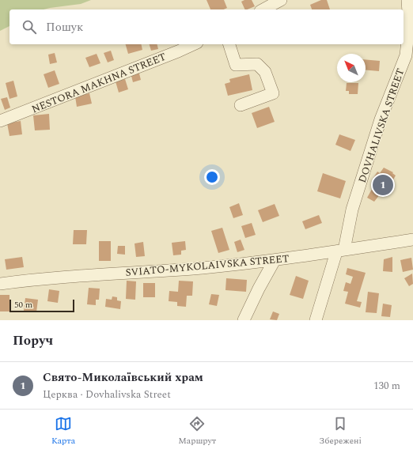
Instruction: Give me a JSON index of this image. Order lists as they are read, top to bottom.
{
  "streets": {
    "street": ["NESTORA MAKHNA STREET", "DOVHALIVSKA STREET", "SVIATO-MYKOLAIVSKA STREET"]
  },
  "crossings": [
    ["DOVHALIVSKA STREET", "SVIATO-MYKOLAIVSKA STREET"]
  ],
  "scale_bar": "50 m",
  "north": "top left",
  "page": {
    "search": "Пошук",
    "pins": "1",
    "scale": "50 m",
    "heading": "Поруч",
    "list": [
      {
        "mark": "1",
        "name": "Свято-Миколаївський храм",
        "note": "Церква · Dovhalivska Street",
        "value": "130 m"
      }
    ],
    "nav": ["Карта", "Маршрут", "Збережені"]
  }
}
